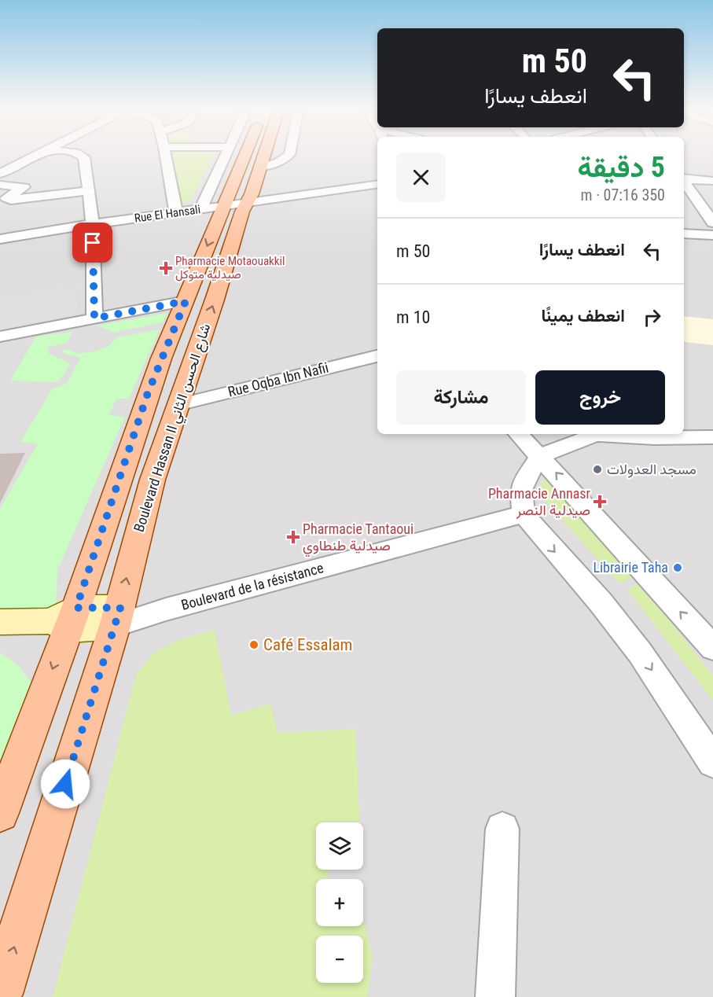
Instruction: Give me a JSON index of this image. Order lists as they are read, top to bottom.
{
  "streets": {
    "main road": ["Boulevard Hassan II شارع الحسن الثاني", "Boulevard de la résistance"],
    "street": ["Rue El Hansali", "Rue Oqba Ibn Nafii"]
  },
  "crossings": [
    ["Rue El Hansali", "Boulevard Hassan II شارع الحسن الثاني"],
    ["Rue Oqba Ibn Nafii", "Boulevard Hassan II شارع الحسن الثاني"],
    ["Boulevard Hassan II شارع الحسن الثاني", "Boulevard de la résistance"]
  ],
  "places": {
    "health": ["Pharmacie Motaouakkil صيدلية متوكل", "Pharmacie Annasr صيدلية النصر", "Pharmacie Tantaoui صيدلية طنطاوي"],
    "other": ["مسجد العدولات", "Librairie Taha", "Café Essalam"]
  },
  "page": {
    "turn": ["50 m", "انعطف يسارًا"],
    "heading": ["5 دقيقة", "350 m · 07:16"],
    "list": [
      {
        "name": "انعطف يسارًا",
        "value": "50 m"
      },
      {
        "name": "انعطف يمينًا",
        "value": "10 m"
      }
    ],
    "buttons": ["خروج", "مشاركة"],
    "map_buttons": ["+", "−"]
  }
}
